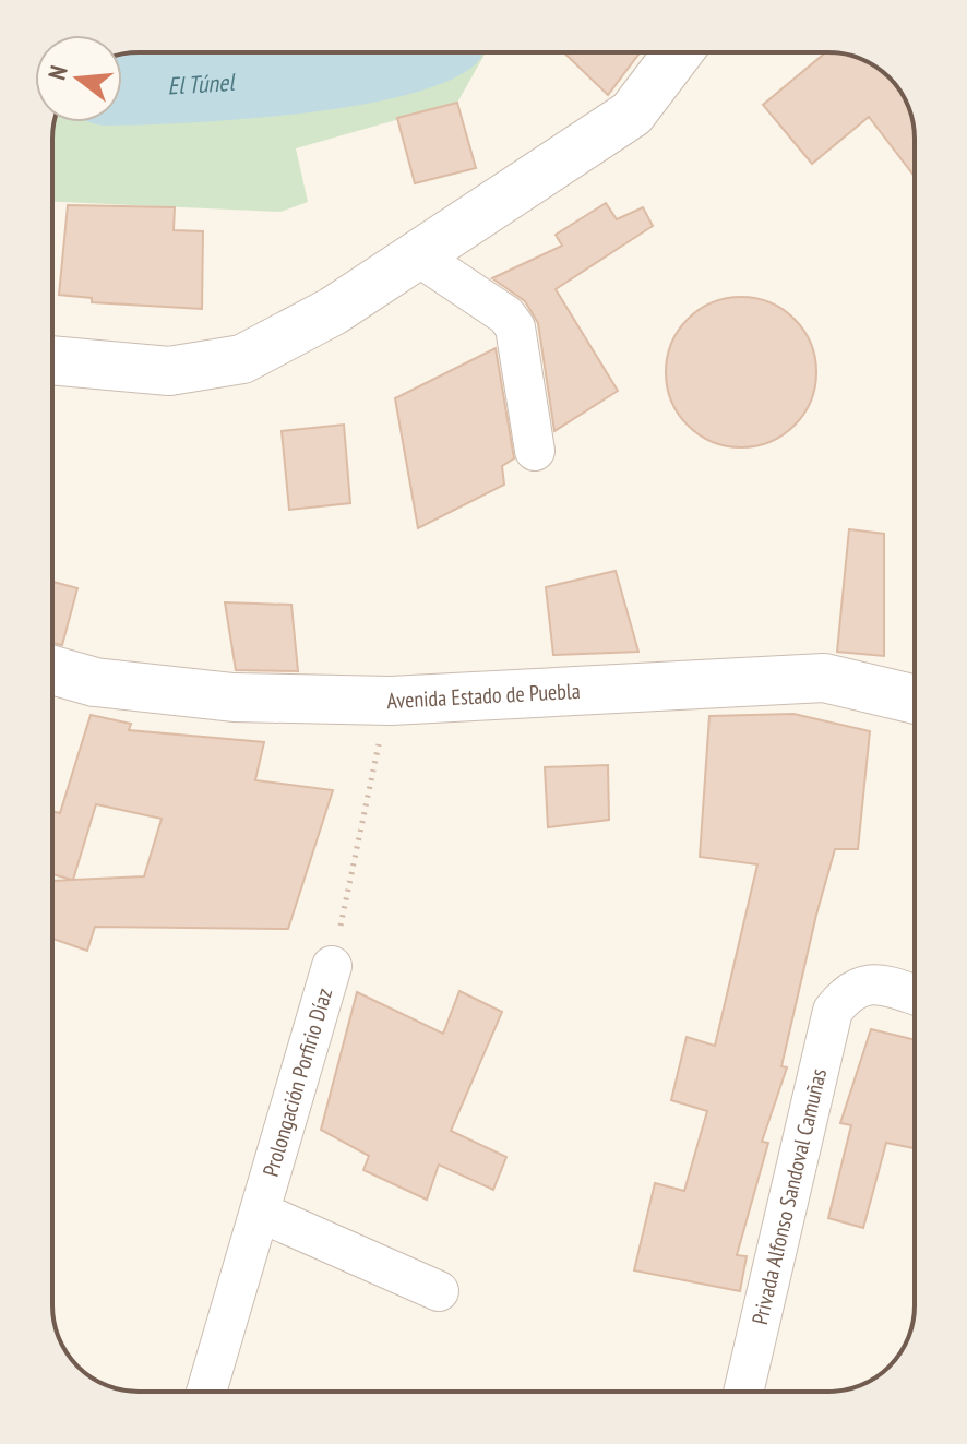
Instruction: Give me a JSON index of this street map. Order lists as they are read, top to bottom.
{
  "streets": {
    "street": ["Avenida Estado de Puebla", "Prolongación Porfirio Díaz", "Privada Alfonso Sandoval Camuñas"]
  },
  "water": ["El Túnel"],
  "north": "left"
}
